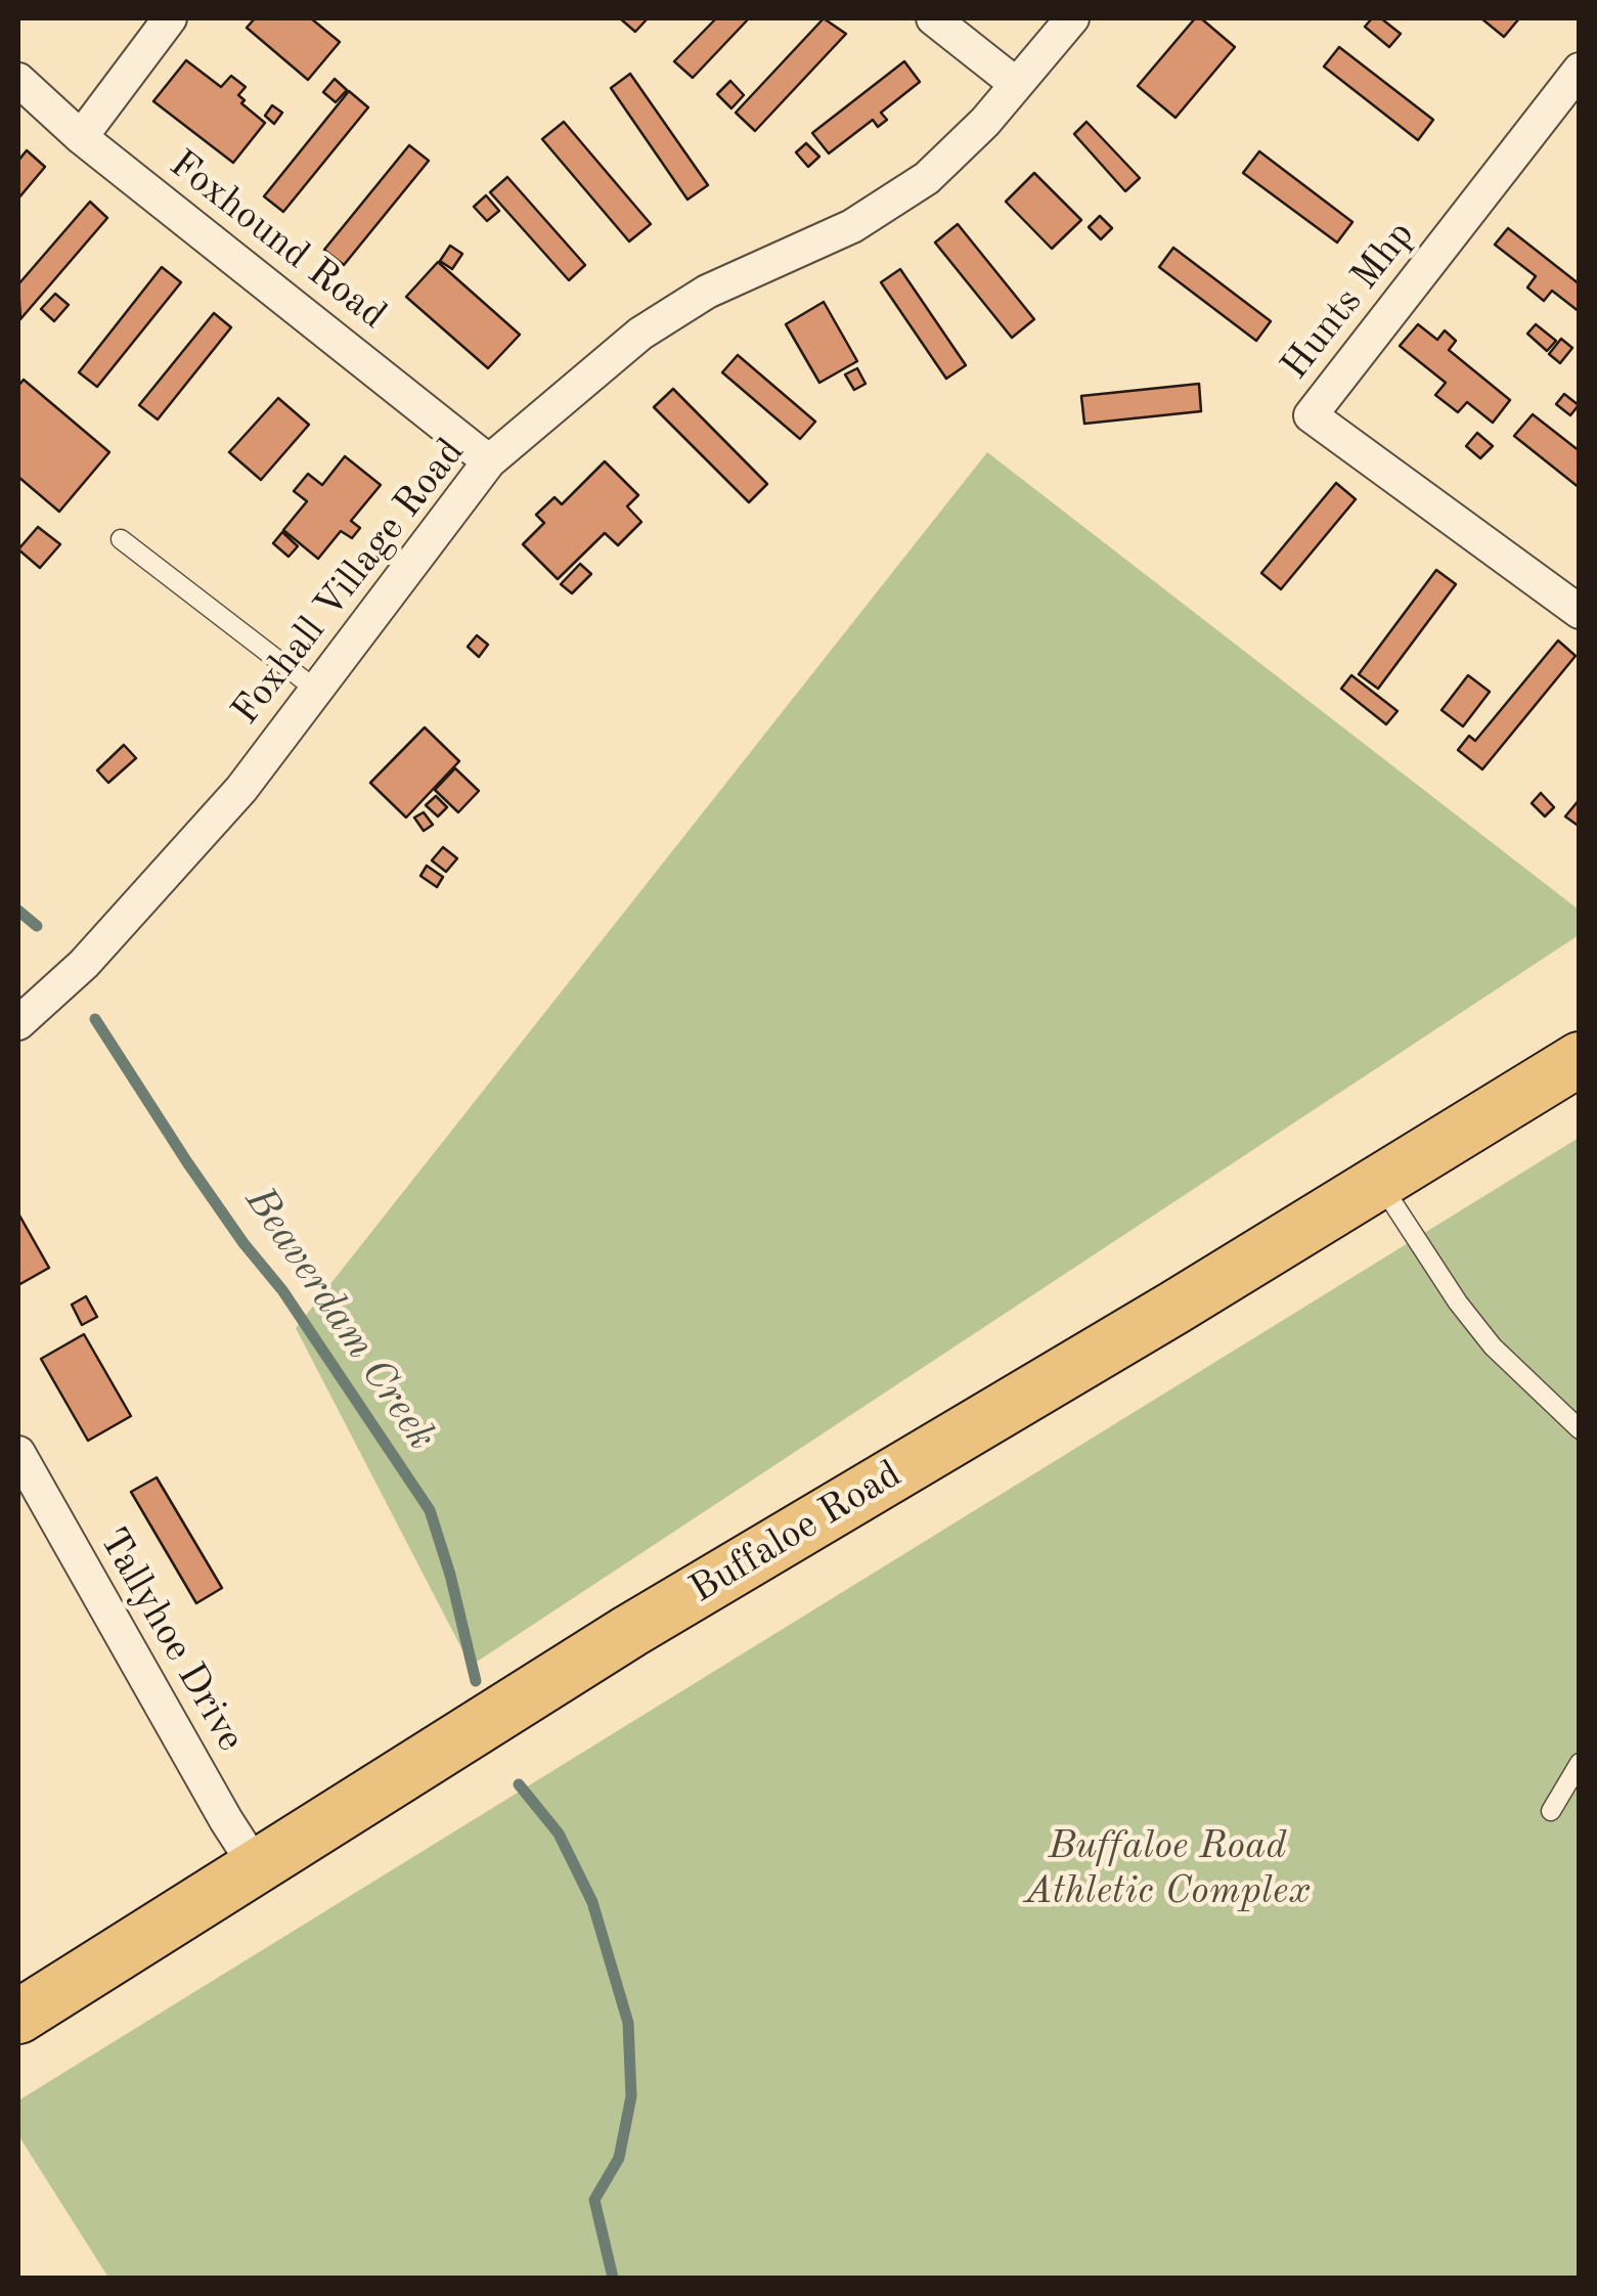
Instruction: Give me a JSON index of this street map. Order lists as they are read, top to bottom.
{
  "streets": {
    "main road": ["Buffaloe Road"],
    "street": [
      "Foxhound Road",
      "Hunts Mhp",
      "Foxhall Village Road",
      "Tallyhoe Drive"
    ]
  },
  "crossings": [
    ["Foxhound Road", "Foxhall Village Road"],
    ["Buffaloe Road", "Tallyhoe Drive"]
  ],
  "water": ["Beaverdam Creek"],
  "parks": ["Buffaloe Road Athletic Complex"]
}
